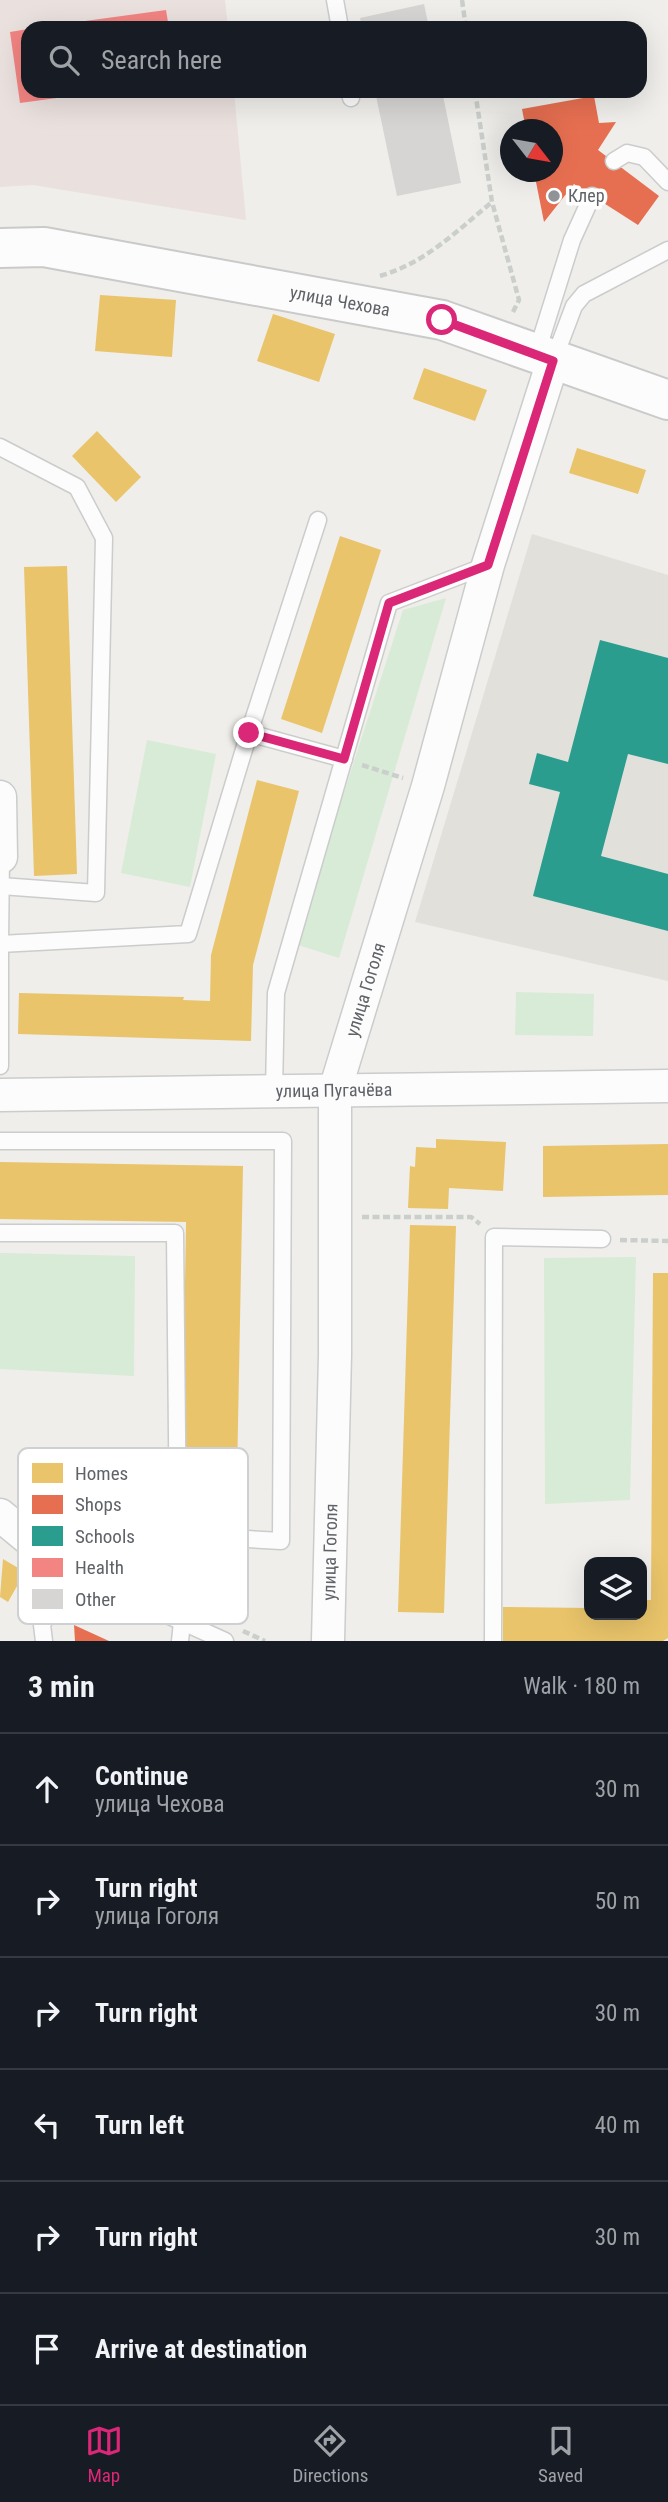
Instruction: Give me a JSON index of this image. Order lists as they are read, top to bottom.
{
  "streets": {
    "street": ["улица Чехова", "улица Гоголя", "улица Пугачёва"]
  },
  "crossings": [
    ["улица Чехова", "улица Гоголя"],
    ["улица Гоголя", "улица Пугачёва"]
  ],
  "places": ["Клер"],
  "legend": [
    "Homes",
    "Shops",
    "Schools",
    "Health",
    "Other"
  ],
  "north": "bottom right",
  "page": {
    "search": "Search here",
    "heading": ["3 min", "Walk · 180 m"],
    "list": [
      ["Continue", "улица Чехова", "30 m"],
      ["Turn right", "улица Гоголя", "50 m"],
      ["Turn right", "30 m"],
      ["Turn left", "40 m"],
      ["Turn right", "30 m"],
      "Arrive at destination"
    ],
    "nav": ["Map", "Directions", "Saved"]
  }
}
